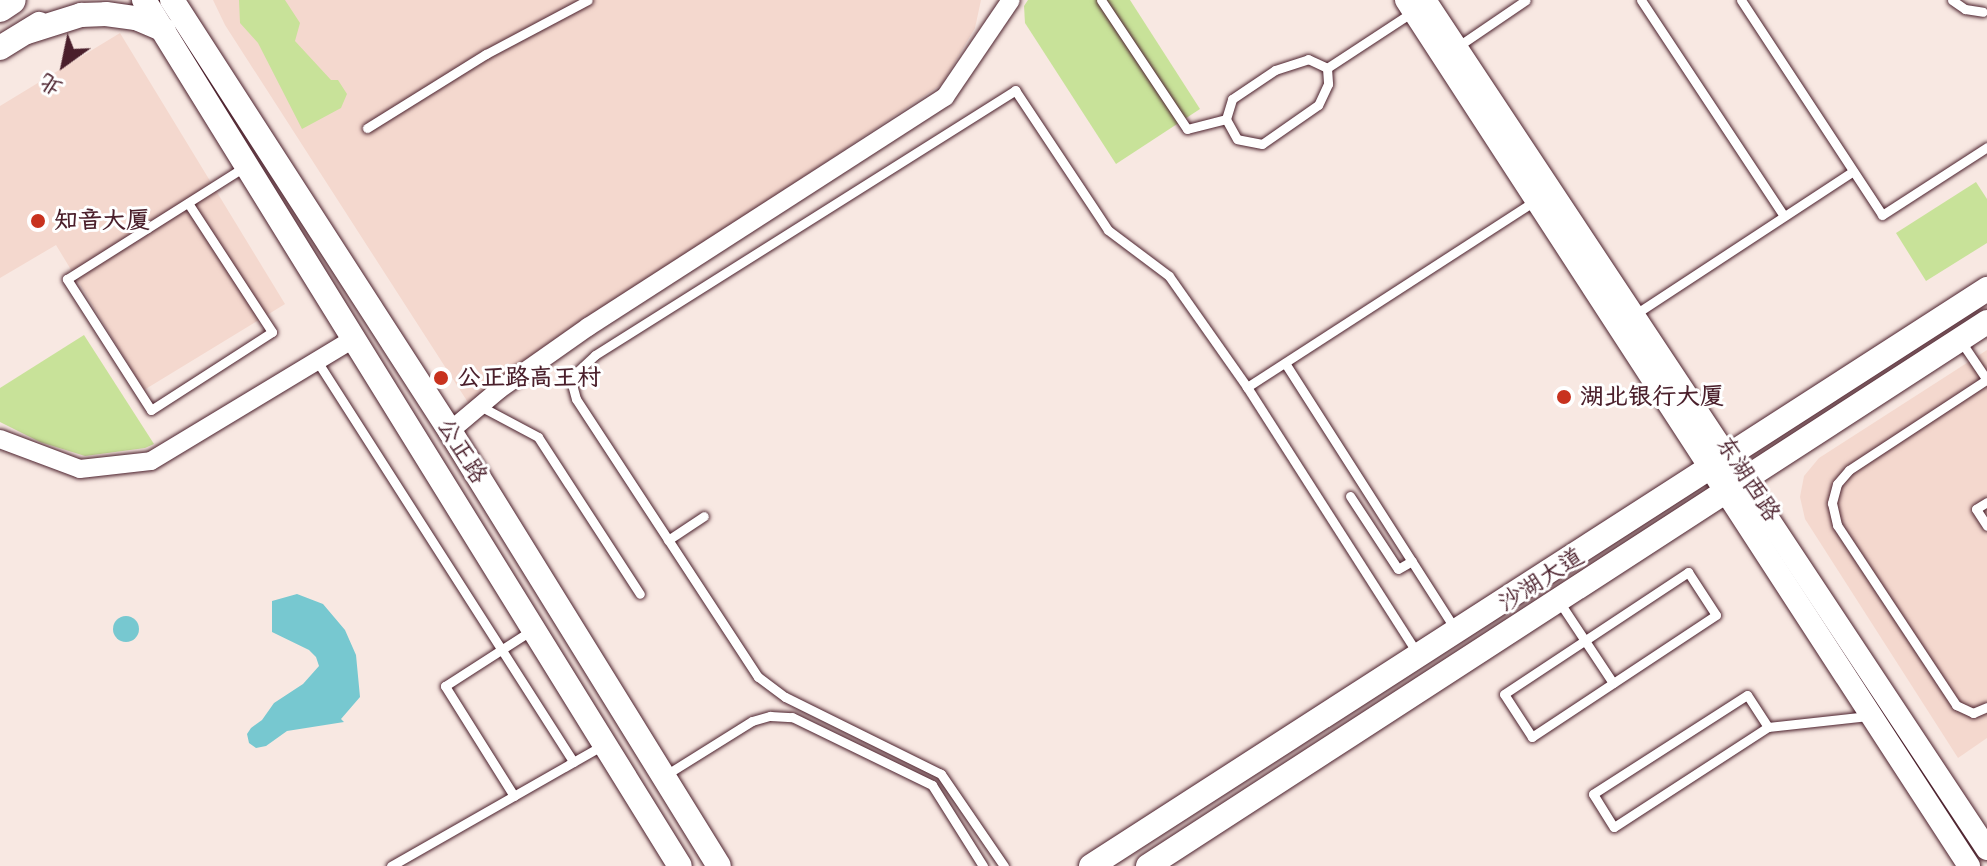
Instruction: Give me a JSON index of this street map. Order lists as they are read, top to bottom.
{
  "streets": {
    "main road": ["公正路", "沙湖大道"],
    "street": ["东湖西路"]
  },
  "crossings": [
    ["东湖西路", "沙湖大道"]
  ],
  "places": ["知音大厦", "公正路高王村", "湖北银行大厦"],
  "north": "bottom left"
}
